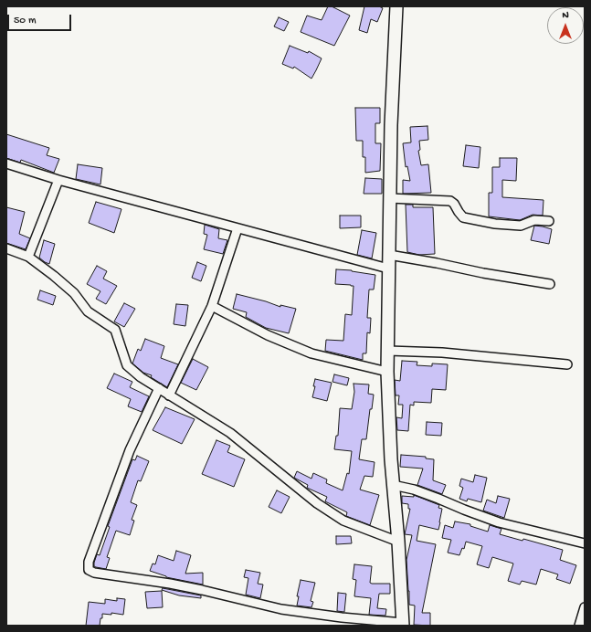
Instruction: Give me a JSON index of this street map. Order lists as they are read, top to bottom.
{
  "scale_bar": "50 m",
  "north": "top"
}
